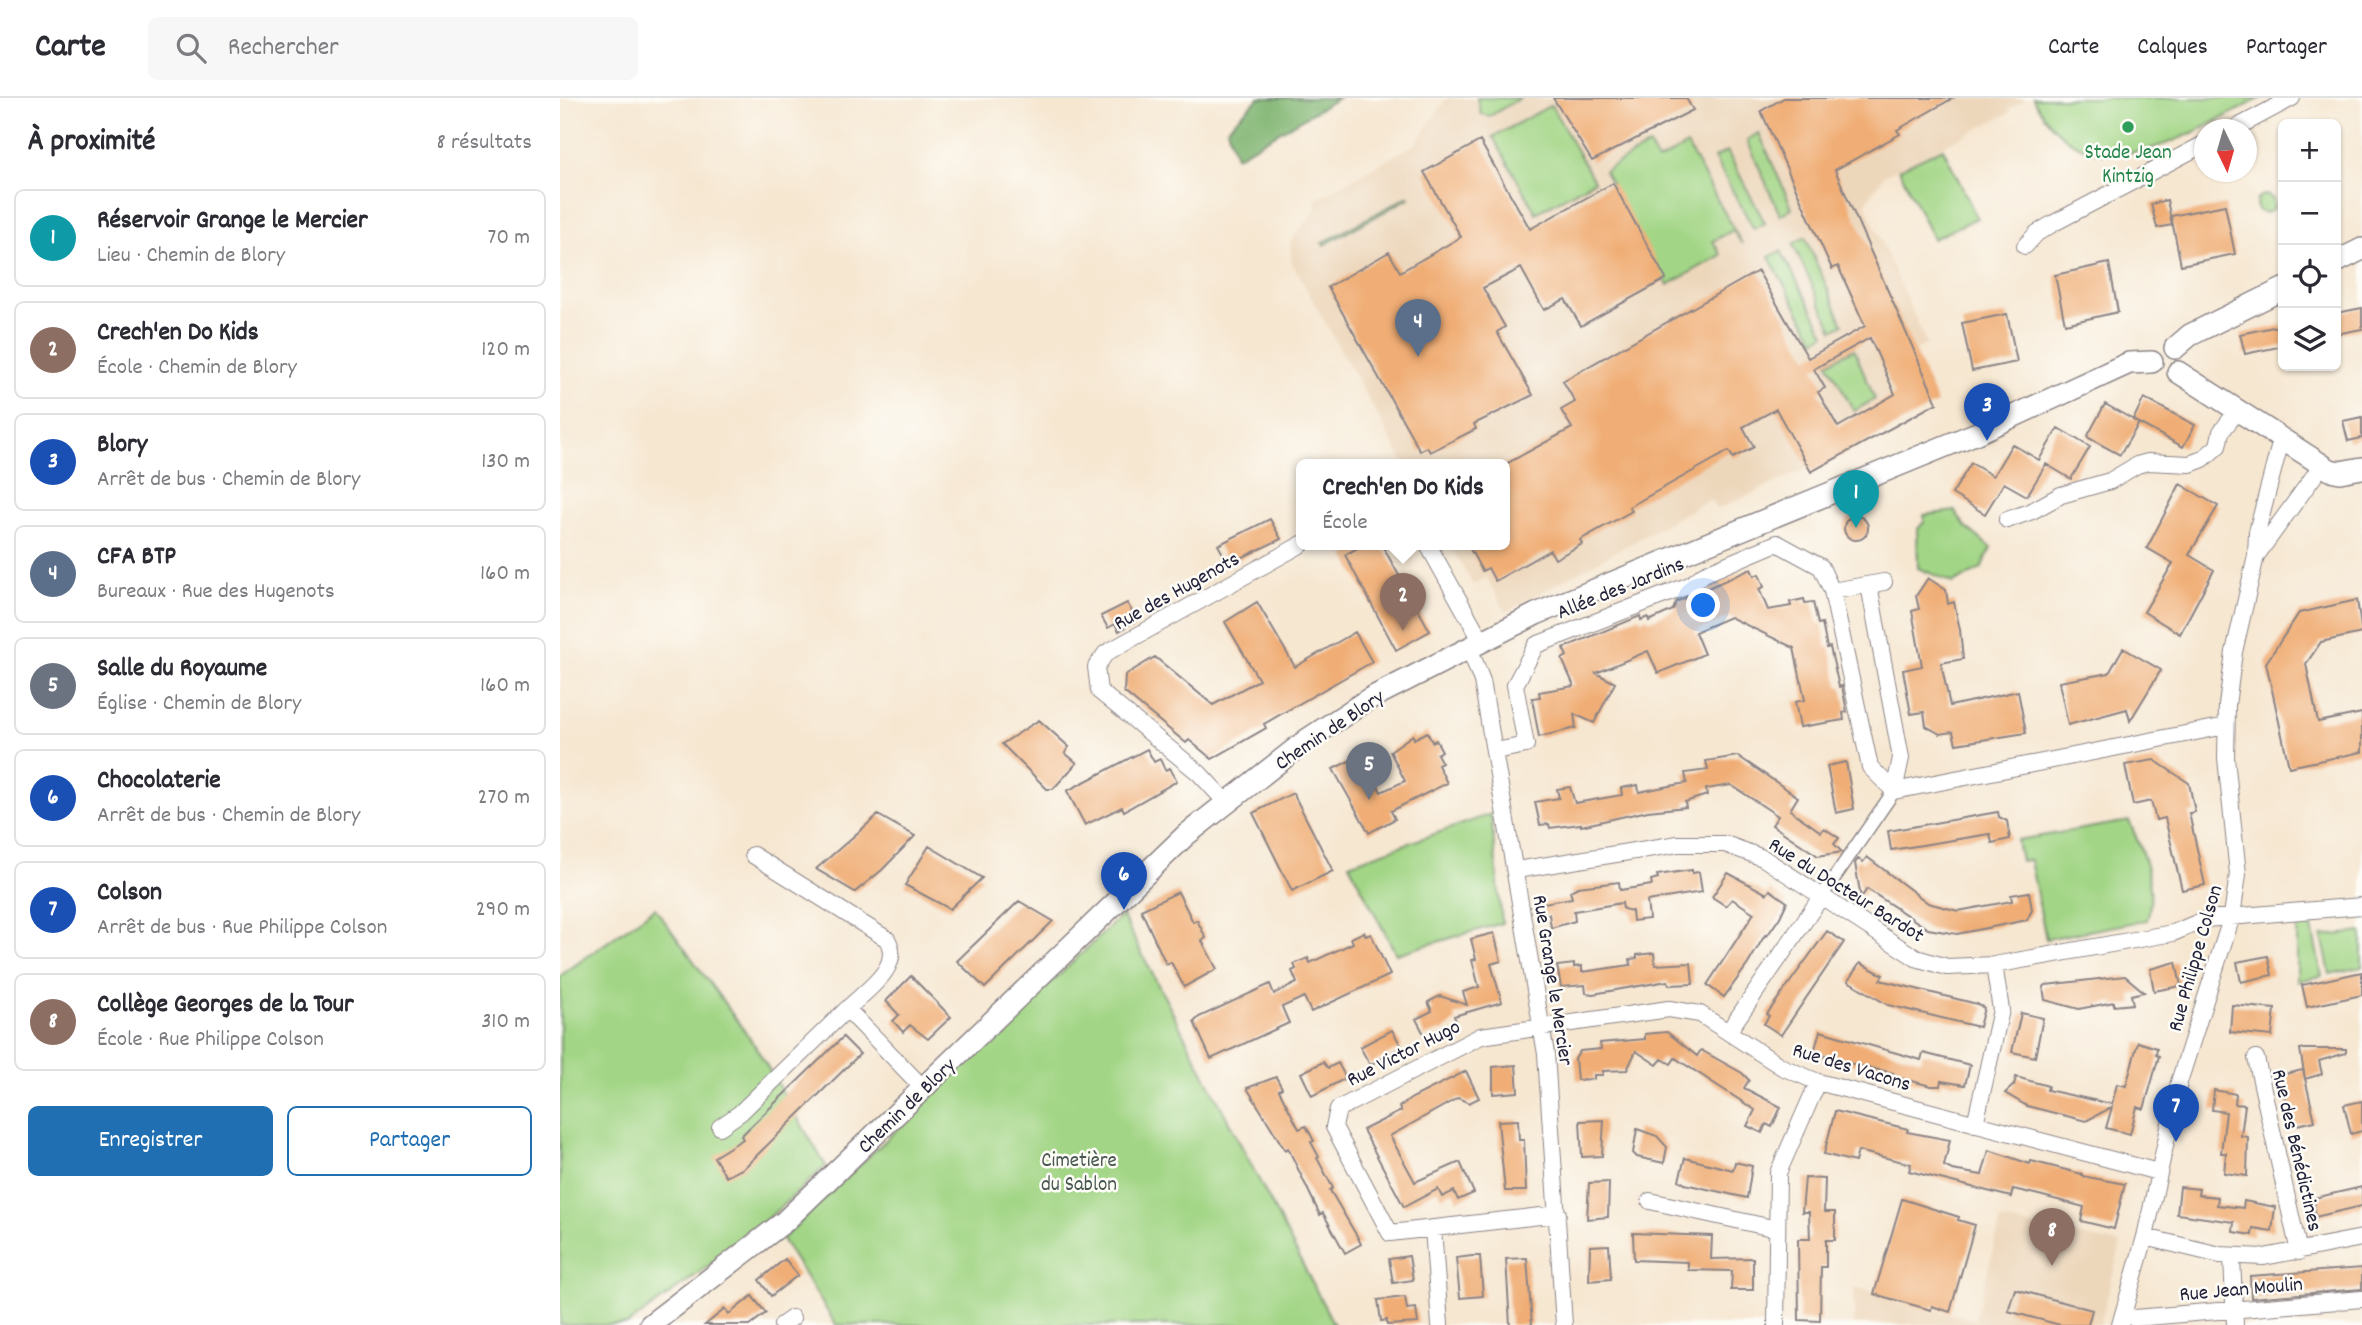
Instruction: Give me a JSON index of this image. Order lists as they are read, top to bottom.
{
  "streets": {
    "street": [
      "Allée des Jardins",
      "Rue des Hugenots",
      "Chemin de Blory",
      "Rue du Docteur Bardot",
      "Rue Philippe Colson",
      "Rue Grange le Mercier",
      "Rue Victor Hugo",
      "Rue des Vacons",
      "Rue des Bénédictines",
      "Rue Jean Moulin"
    ]
  },
  "crossings": [
    ["Allée des Jardins", "Rue Grange le Mercier"],
    ["Rue des Hugenots", "Chemin de Blory"],
    ["Chemin de Blory", "Rue Grange le Mercier"],
    ["Rue du Docteur Bardot", "Rue Philippe Colson"],
    ["Rue du Docteur Bardot", "Rue Grange le Mercier"],
    ["Rue Philippe Colson", "Rue des Vacons"],
    ["Rue Philippe Colson", "Rue des Bénédictines"],
    ["Rue Philippe Colson", "Rue Jean Moulin"],
    ["Rue Grange le Mercier", "Rue Victor Hugo"],
    ["Rue Grange le Mercier", "Rue des Vacons"],
    ["Rue Victor Hugo", "Rue des Vacons"]
  ],
  "parks": ["Cimetière du Sablon"],
  "places": ["Stade Jean Kintzig"],
  "north": "bottom",
  "page": {
    "header": "Carte",
    "search": "Rechercher",
    "nav": ["Carte", "Calques", "Partager"],
    "heading": ["À proximité", "8 résultats"],
    "map_buttons": ["+", "−"],
    "list": [
      {
        "mark": "1",
        "name": "Réservoir Grange le Mercier",
        "note": "Lieu · Chemin de Blory",
        "value": "70 m"
      },
      {
        "mark": "2",
        "name": "Crech'en Do Kids",
        "note": "École · Chemin de Blory",
        "value": "120 m"
      },
      {
        "mark": "3",
        "name": "Blory",
        "note": "Arrêt de bus · Chemin de Blory",
        "value": "130 m"
      },
      {
        "mark": "4",
        "name": "CFA BTP",
        "note": "Bureaux · Rue des Hugenots",
        "value": "160 m"
      },
      {
        "mark": "5",
        "name": "Salle du Royaume",
        "note": "Église · Chemin de Blory",
        "value": "160 m"
      },
      {
        "mark": "6",
        "name": "Chocolaterie",
        "note": "Arrêt de bus · Chemin de Blory",
        "value": "270 m"
      },
      {
        "mark": "7",
        "name": "Colson",
        "note": "Arrêt de bus · Rue Philippe Colson",
        "value": "290 m"
      },
      {
        "mark": "8",
        "name": "Collège Georges de la Tour",
        "note": "École · Rue Philippe Colson",
        "value": "310 m"
      }
    ],
    "pins": [
      "4",
      "3",
      "1",
      "2",
      "5",
      "6",
      "7",
      "8"
    ],
    "popup": ["Crech'en Do Kids", "École"],
    "buttons": ["Enregistrer", "Partager"]
  }
}
